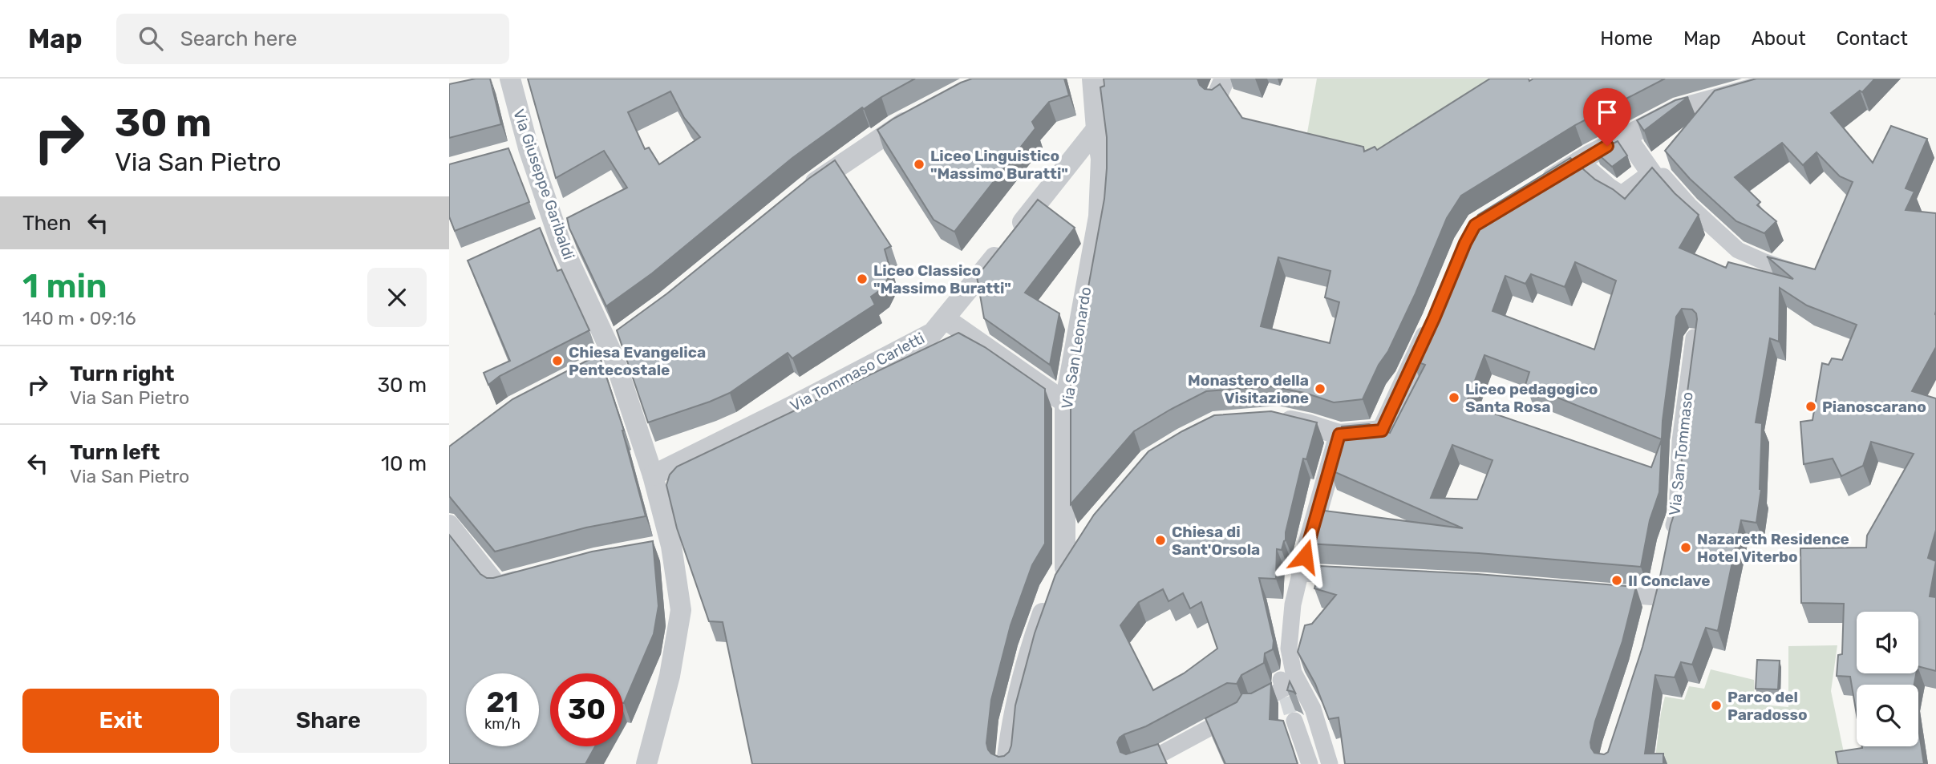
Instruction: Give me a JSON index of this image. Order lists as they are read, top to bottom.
{
  "streets": {
    "street": [
      "Via Giuseppe Garibaldi",
      "Via San Leonardo",
      "Via Tommaso Carletti",
      "Via San Tommaso"
    ]
  },
  "crossings": [
    ["Via Giuseppe Garibaldi", "Via Tommaso Carletti"],
    ["Via San Leonardo", "Via Tommaso Carletti"]
  ],
  "places": [
    "Liceo Linguistico \"Massimo Buratti\"",
    "Liceo Classico \"Massimo Buratti\"",
    "Chiesa Evangelica Pentecostale",
    "Monastero della Visitazione",
    "Liceo pedagogico Santa Rosa",
    "Pianoscarano",
    "Chiesa di Sant'Orsola",
    "Nazareth Residence Hotel Viterbo",
    "Il Conclave",
    "Parco del Paradosso"
  ],
  "page": {
    "header": "Map",
    "search": "Search here",
    "nav": [
      "Home",
      "Map",
      "About",
      "Contact"
    ],
    "turn": ["30 m", "Via San Pietro"],
    "then": "Then",
    "heading": ["1 min", "140 m · 09:16"],
    "list": [
      {
        "name": "Turn right",
        "note": "Via San Pietro",
        "value": "30 m"
      },
      {
        "name": "Turn left",
        "note": "Via San Pietro",
        "value": "10 m"
      }
    ],
    "speed": "21 km/h",
    "limit": "30",
    "buttons": ["Exit", "Share"]
  }
}
